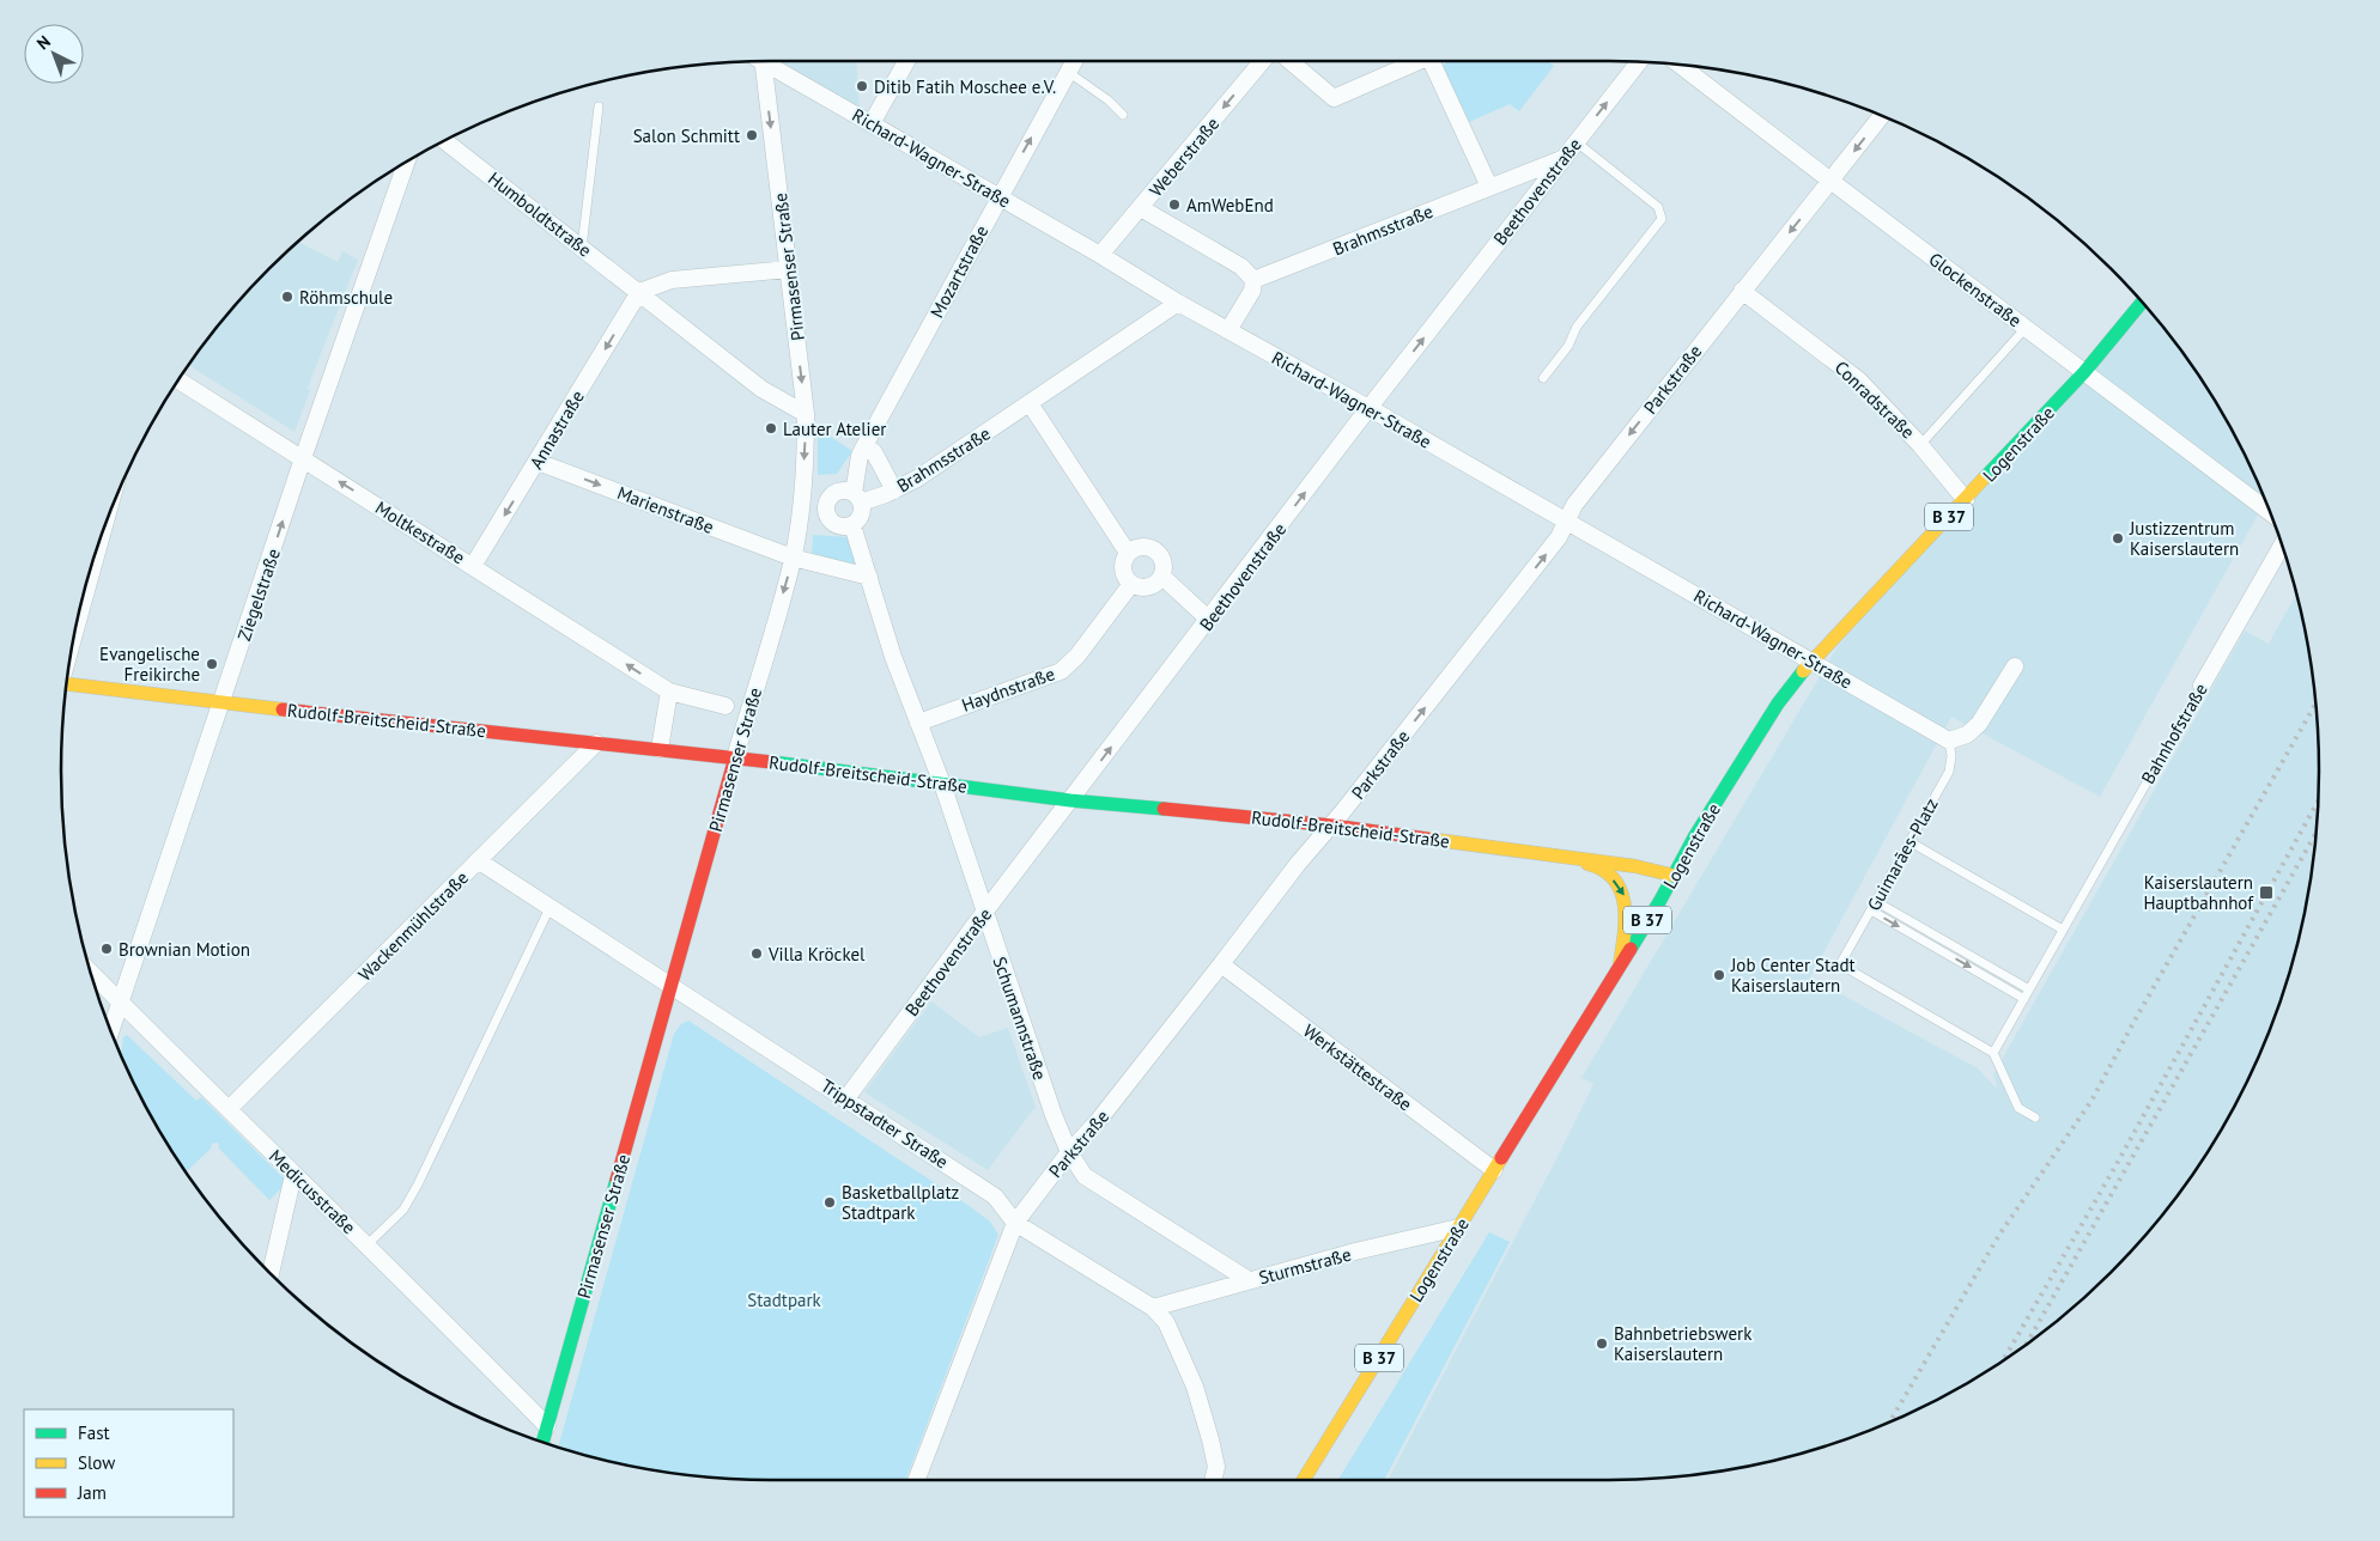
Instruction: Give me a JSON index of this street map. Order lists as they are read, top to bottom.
{
  "streets": {
    "street": [
      "Weberstraße",
      "Richard-Wagner-Straße",
      "Beethovenstraße",
      "Humboldtstraße",
      "Brahmsstraße",
      "Pirmasenser Straße",
      "Mozartstraße",
      "Glockenstraße",
      "Parkstraße",
      "Conradstraße",
      "Annastraße",
      "Logenstraße",
      "Marienstraße",
      "B 37",
      "Moltkestraße",
      "Ziegelstraße",
      "Haydnstraße",
      "Rudolf-Breitscheid-Straße",
      "Bahnhofstraße",
      "Wackenmühlstraße",
      "Schumannstraße",
      "Werkstättestraße",
      "Trippstadter Straße",
      "Medicusstraße",
      "Sturmstraße"
    ],
    "lane": ["Guimarães-Platz"]
  },
  "crossings": [
    ["Weberstraße", "Richard-Wagner-Straße"],
    ["Richard-Wagner-Straße", "Beethovenstraße"],
    ["Richard-Wagner-Straße", "Brahmsstraße"],
    ["Richard-Wagner-Straße", "Mozartstraße"],
    ["Richard-Wagner-Straße", "Parkstraße"],
    ["Richard-Wagner-Straße", "Logenstraße"],
    ["Richard-Wagner-Straße", "Guimarães-Platz"],
    ["Beethovenstraße", "Brahmsstraße"],
    ["Beethovenstraße", "Rudolf-Breitscheid-Straße"],
    ["Beethovenstraße", "Schumannstraße"],
    ["Beethovenstraße", "Trippstadter Straße"],
    ["Humboldtstraße", "Pirmasenser Straße"],
    ["Humboldtstraße", "Annastraße"],
    ["Brahmsstraße", "Mozartstraße"],
    ["Brahmsstraße", "Schumannstraße"],
    ["Pirmasenser Straße", "Marienstraße"],
    ["Pirmasenser Straße", "Rudolf-Breitscheid-Straße"],
    ["Pirmasenser Straße", "Trippstadter Straße"],
    ["Pirmasenser Straße", "Medicusstraße"],
    ["Mozartstraße", "Schumannstraße"],
    ["Glockenstraße", "Parkstraße"],
    ["Glockenstraße", "Logenstraße"],
    ["Parkstraße", "Conradstraße"],
    ["Parkstraße", "Rudolf-Breitscheid-Straße"],
    ["Parkstraße", "Schumannstraße"],
    ["Parkstraße", "Werkstättestraße"],
    ["Parkstraße", "Trippstadter Straße"],
    ["Conradstraße", "Logenstraße"],
    ["Annastraße", "Marienstraße"],
    ["Annastraße", "Moltkestraße"],
    ["Logenstraße", "Rudolf-Breitscheid-Straße"],
    ["Logenstraße", "Werkstättestraße"],
    ["Logenstraße", "Sturmstraße"],
    ["Moltkestraße", "Ziegelstraße"],
    ["Ziegelstraße", "Rudolf-Breitscheid-Straße"],
    ["Ziegelstraße", "Medicusstraße"],
    ["Haydnstraße", "Schumannstraße"],
    ["Rudolf-Breitscheid-Straße", "Wackenmühlstraße"],
    ["Rudolf-Breitscheid-Straße", "Schumannstraße"],
    ["Wackenmühlstraße", "Trippstadter Straße"],
    ["Wackenmühlstraße", "Medicusstraße"],
    ["Trippstadter Straße", "Sturmstraße"]
  ],
  "one_way": [
    "Weberstraße",
    "Beethovenstraße",
    "Pirmasenser Straße",
    "Annastraße",
    "Marienstraße",
    "Moltkestraße"
  ],
  "parks": ["Stadtpark"],
  "places": {
    "other": [
      "Ditib Fatih Moschee e.V.",
      "Salon Schmitt",
      "AmWebEnd",
      "Röhmschule",
      "Lauter Atelier",
      "Justizzentrum Kaiserslautern",
      "Evangelische Freikirche",
      "Brownian Motion",
      "Villa Kröckel",
      "Job Center Stadt Kaiserslautern",
      "Basketballplatz Stadtpark",
      "Bahnbetriebswerk Kaiserslautern"
    ],
    "transit": ["Kaiserslautern Hauptbahnhof"]
  },
  "legend": ["Fast", "Slow", "Jam"],
  "north": "top left"
}
